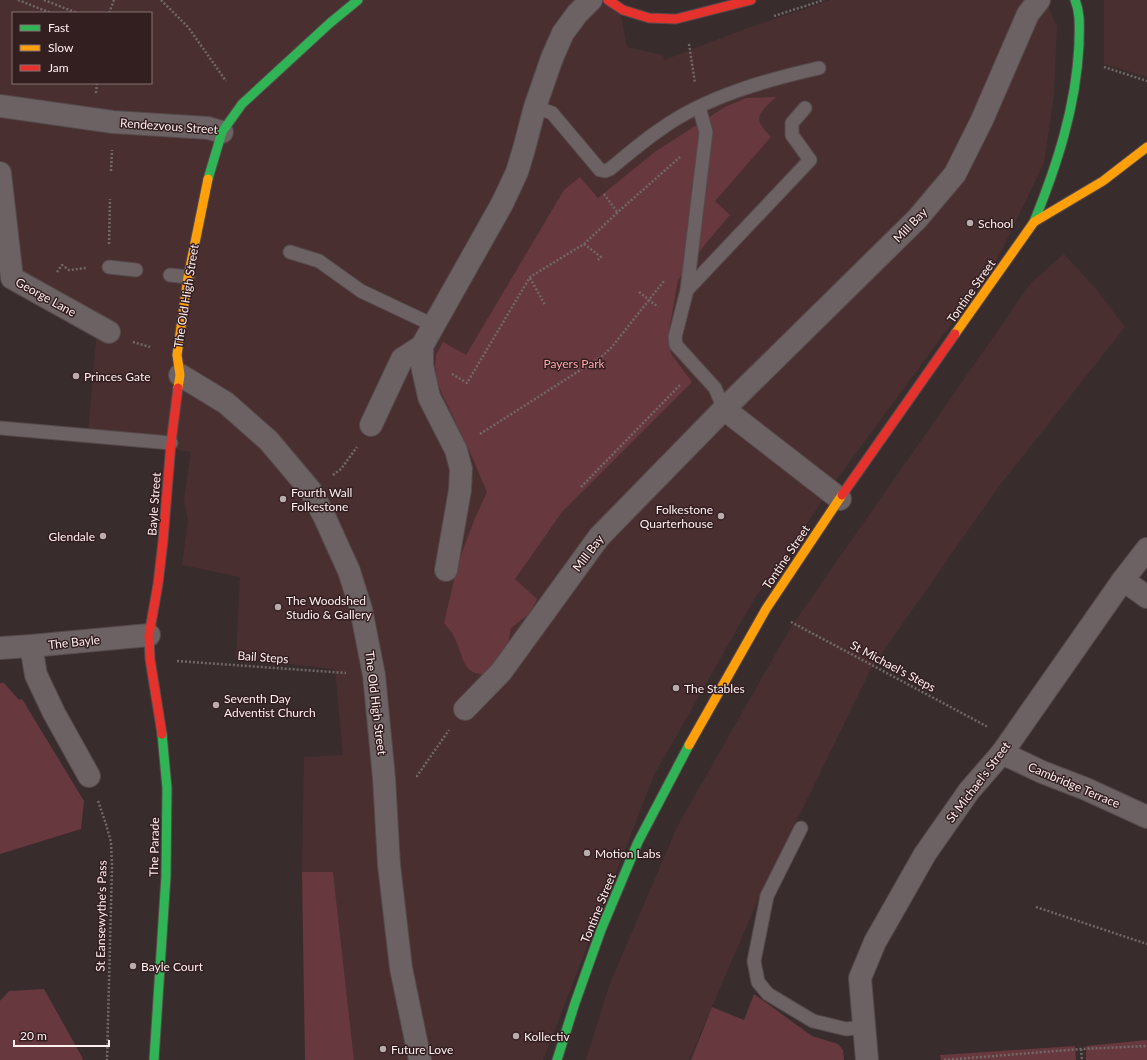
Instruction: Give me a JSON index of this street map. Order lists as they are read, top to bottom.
{
  "streets": {
    "main road": [
      "Rendezvous Street",
      "Tontine Street",
      "The Old High Street",
      "Bayle Street",
      "The Parade"
    ],
    "street": [
      "Mill Bay",
      "George Lane",
      "The Bayle",
      "St Michael's Street",
      "Cambridge Terrace"
    ],
    "path": ["Bail Steps", "St Michael's Steps", "St Eansewythe's Pass"]
  },
  "crossings": [
    ["Rendezvous Street", "The Old High Street"],
    ["Tontine Street", "St Michael's Steps"],
    ["The Old High Street", "Bayle Street"],
    ["The Old High Street", "Bail Steps"],
    ["Bayle Street", "The Bayle"],
    ["Bayle Street", "The Parade"],
    ["The Bayle", "The Parade"],
    ["Bail Steps", "The Parade"],
    ["St Michael's Steps", "St Michael's Street"],
    ["St Michael's Steps", "Cambridge Terrace"],
    ["St Michael's Street", "Cambridge Terrace"]
  ],
  "parks": ["Payers Park"],
  "places": [
    "School",
    "Princes Gate",
    "Fourth Wall Folkestone",
    "Folkestone Quarterhouse",
    "Glendale",
    "The Woodshed Studio & Gallery",
    "The Stables",
    "Seventh Day Adventist Church",
    "Motion Labs",
    "Bayle Court",
    "Kollectiv",
    "Future Love"
  ],
  "legend": ["Fast", "Slow", "Jam"],
  "scale_bar": "20 m"
}
